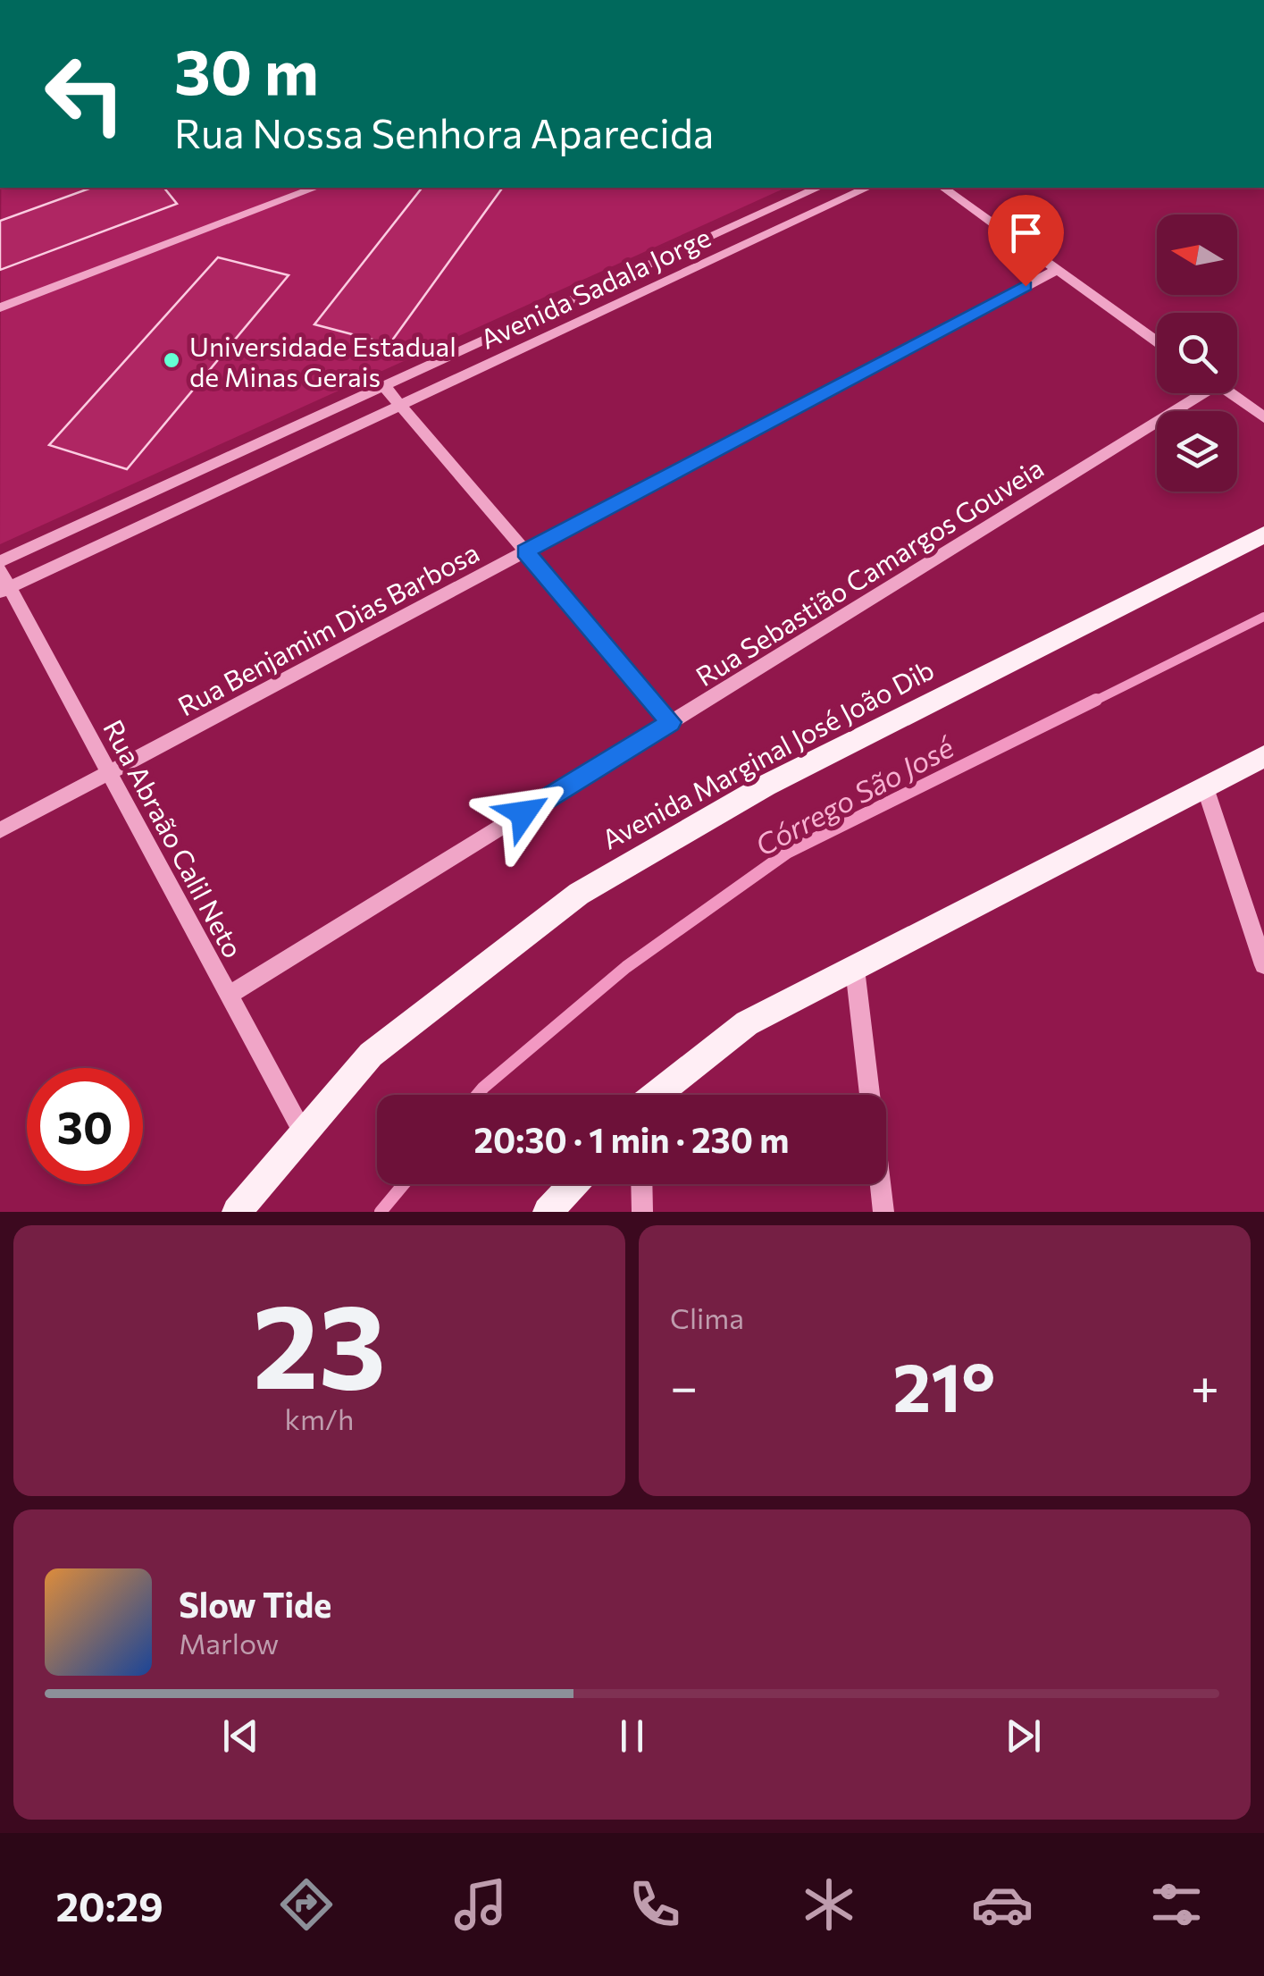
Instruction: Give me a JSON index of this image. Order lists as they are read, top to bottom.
{
  "streets": {
    "main road": ["Avenida Marginal José João Dib"],
    "street": [
      "Avenida Sadala Jorge",
      "Rua Sebastião Camargos Gouveia",
      "Rua Benjamim Dias Barbosa",
      "Rua Abraão Calil Neto"
    ]
  },
  "crossings": [
    ["Avenida Sadala Jorge", "Rua Abraão Calil Neto"],
    ["Rua Sebastião Camargos Gouveia", "Rua Abraão Calil Neto"],
    ["Rua Benjamim Dias Barbosa", "Rua Abraão Calil Neto"],
    ["Avenida Marginal José João Dib", "Rua Abraão Calil Neto"]
  ],
  "water": ["Córrego São José"],
  "places": ["Universidade Estadual de Minas Gerais"],
  "north": "left",
  "page": {
    "turn": ["30 m", "Rua Nossa Senhora Aparecida"],
    "limit": "30",
    "trip": "20:30 · 1 min · 230 m",
    "tile": [
      ["23", "km/h"],
      "Clima"
    ],
    "heat": ["−", "21°", "+"],
    "song": ["Slow Tide", "Marlow"],
    "tabs": "20:29"
  }
}
